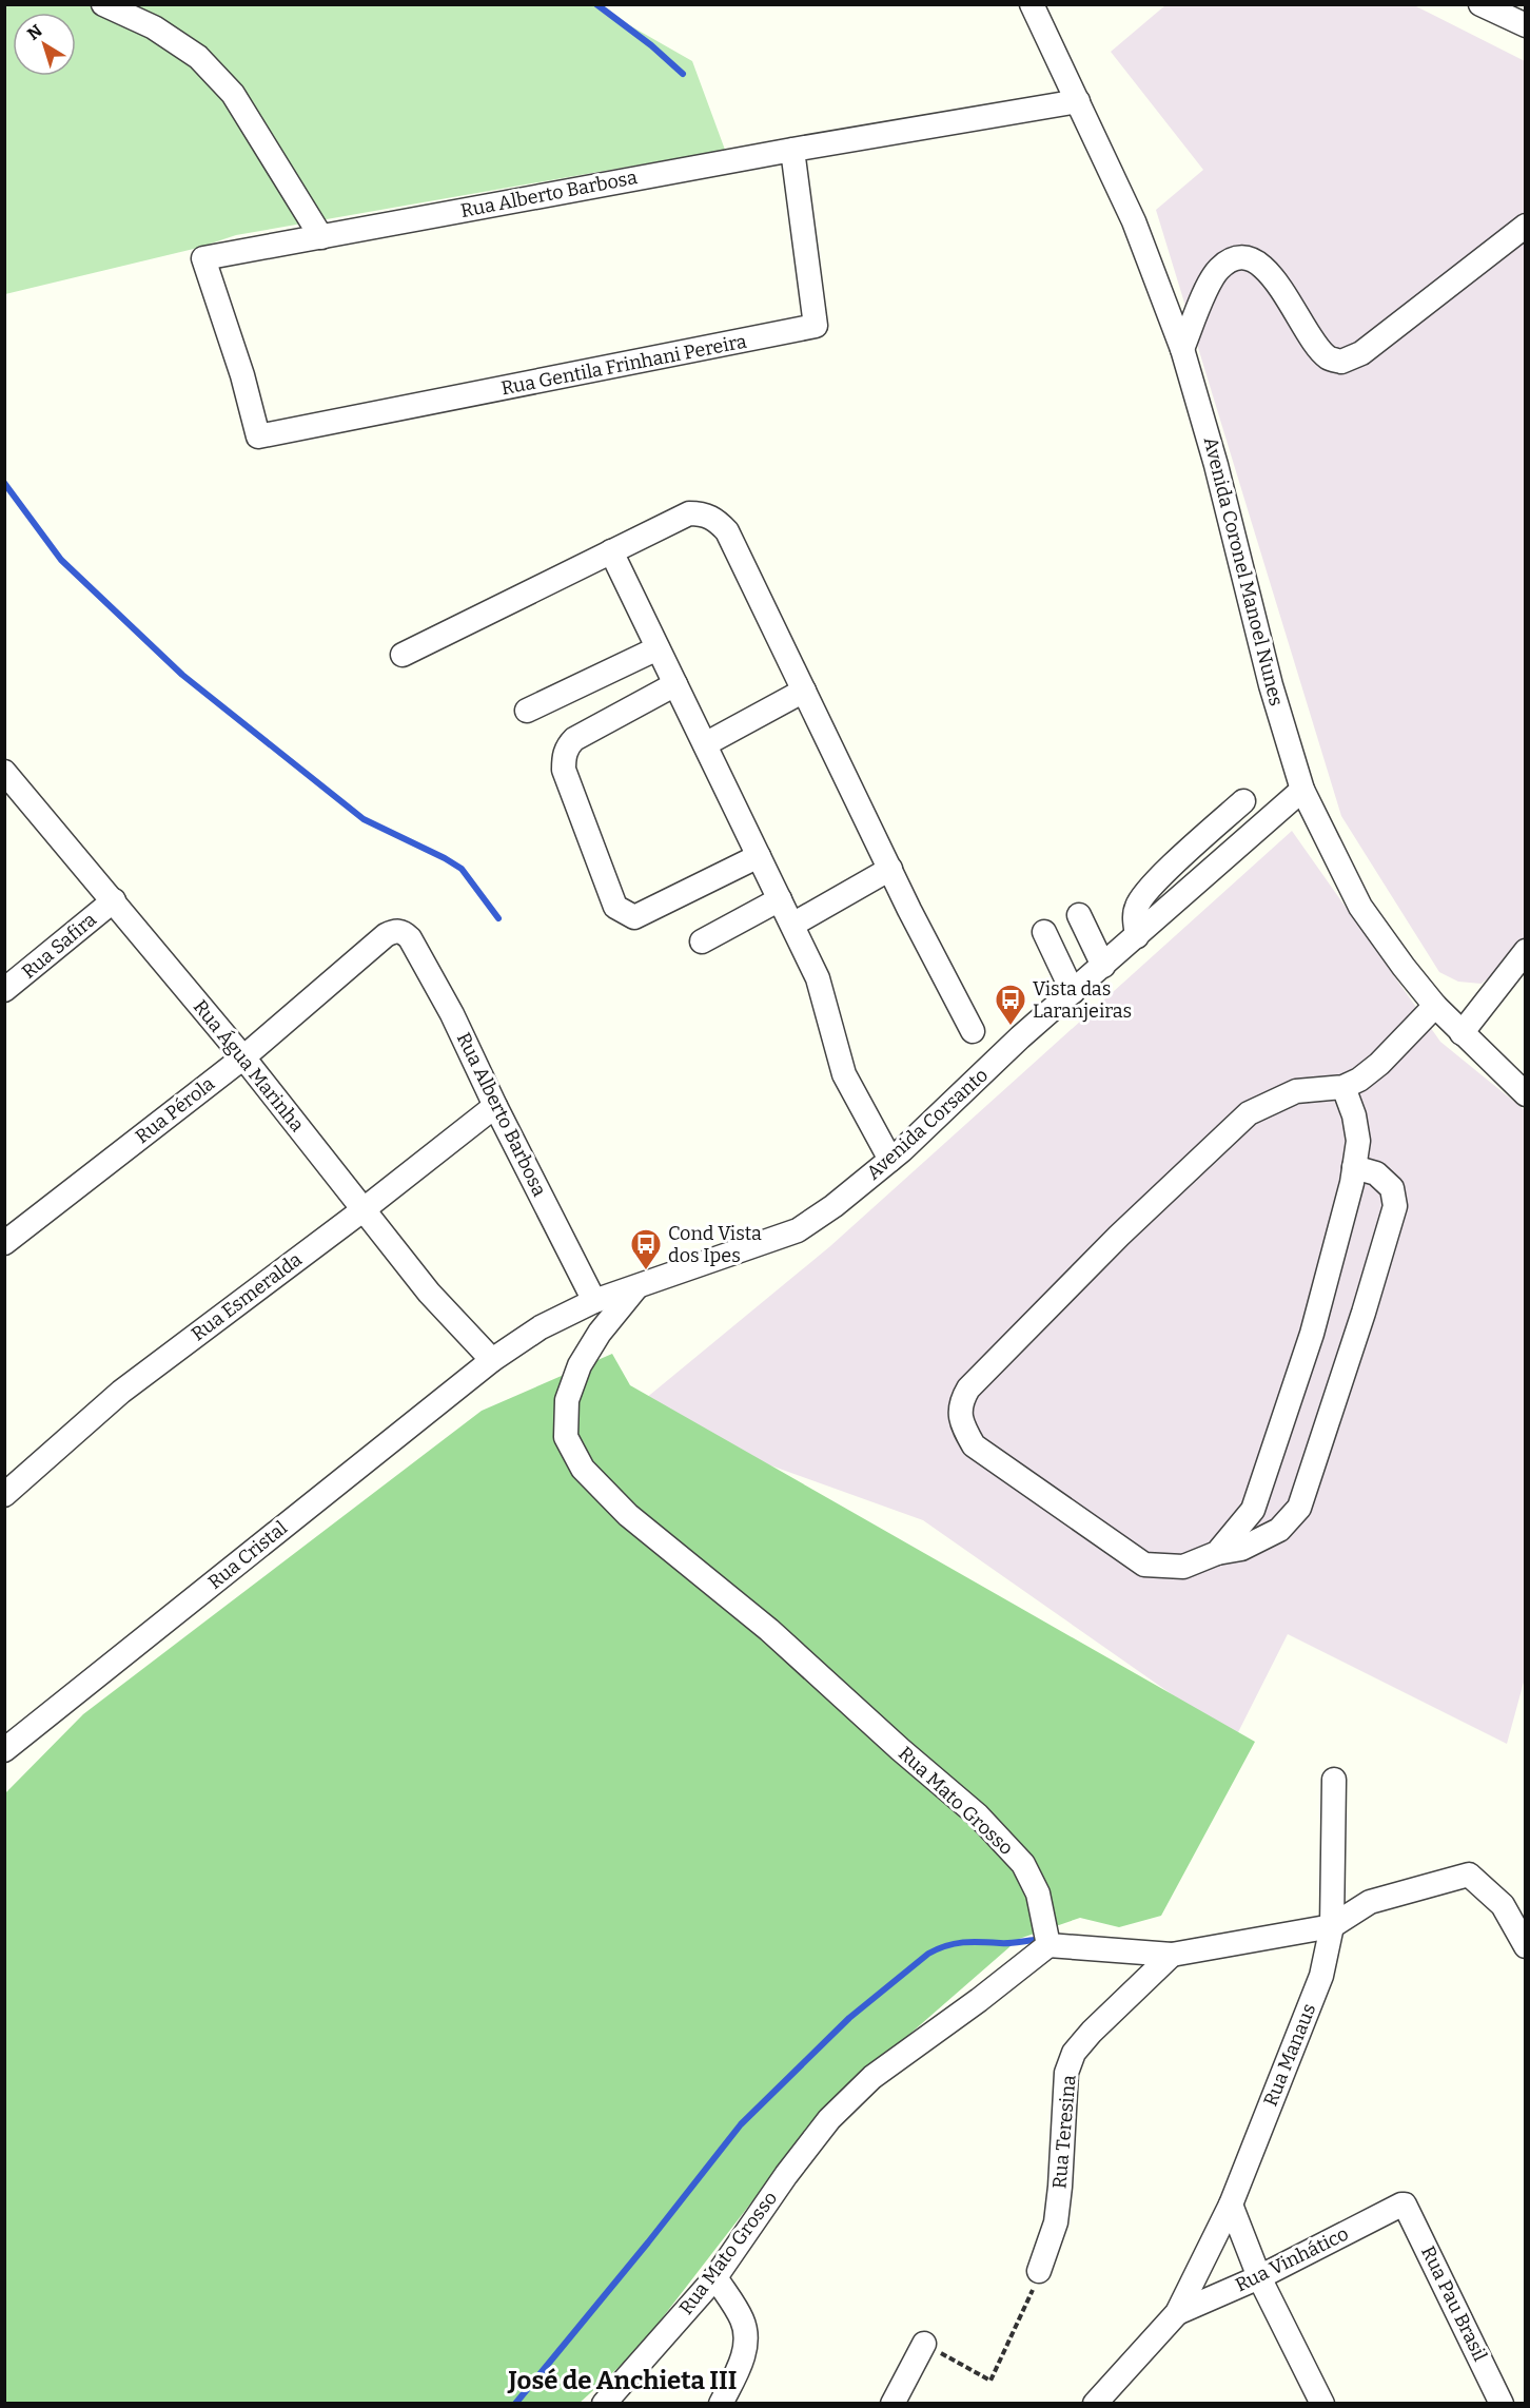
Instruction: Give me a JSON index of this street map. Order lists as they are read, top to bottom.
{
  "streets": {
    "street": [
      "Rua Alberto Barbosa",
      "Rua Gentila Frinhani Pereira",
      "Avenida Coronel Manoel Nunes",
      "Rua Safira",
      "Rua Água Marinha",
      "Rua Pérola",
      "Avenida Corsanto",
      "Rua Esmeralda",
      "Rua Cristal",
      "Rua Mato Grosso",
      "Rua Manaus",
      "Rua Teresina",
      "Rua Vinhático",
      "Rua Pau Brasil"
    ]
  },
  "crossings": [
    ["Rua Alberto Barbosa", "Rua Gentila Frinhani Pereira"],
    ["Rua Alberto Barbosa", "Avenida Coronel Manoel Nunes"],
    ["Rua Alberto Barbosa", "Rua Pérola"],
    ["Rua Alberto Barbosa", "Avenida Corsanto"],
    ["Rua Alberto Barbosa", "Rua Esmeralda"],
    ["Avenida Coronel Manoel Nunes", "Avenida Corsanto"],
    ["Rua Safira", "Rua Água Marinha"],
    ["Rua Água Marinha", "Rua Pérola"],
    ["Rua Água Marinha", "Avenida Corsanto"],
    ["Rua Água Marinha", "Rua Esmeralda"],
    ["Rua Água Marinha", "Rua Cristal"],
    ["Avenida Corsanto", "Rua Cristal"],
    ["Avenida Corsanto", "Rua Mato Grosso"],
    ["Rua Manaus", "Rua Vinhático"],
    ["Rua Vinhático", "Rua Pau Brasil"]
  ],
  "districts": ["José de Anchieta III"],
  "places": {
    "bus stop": ["Vista das Laranjeiras", "Cond Vista dos Ipes"]
  },
  "north": "top left"
}
